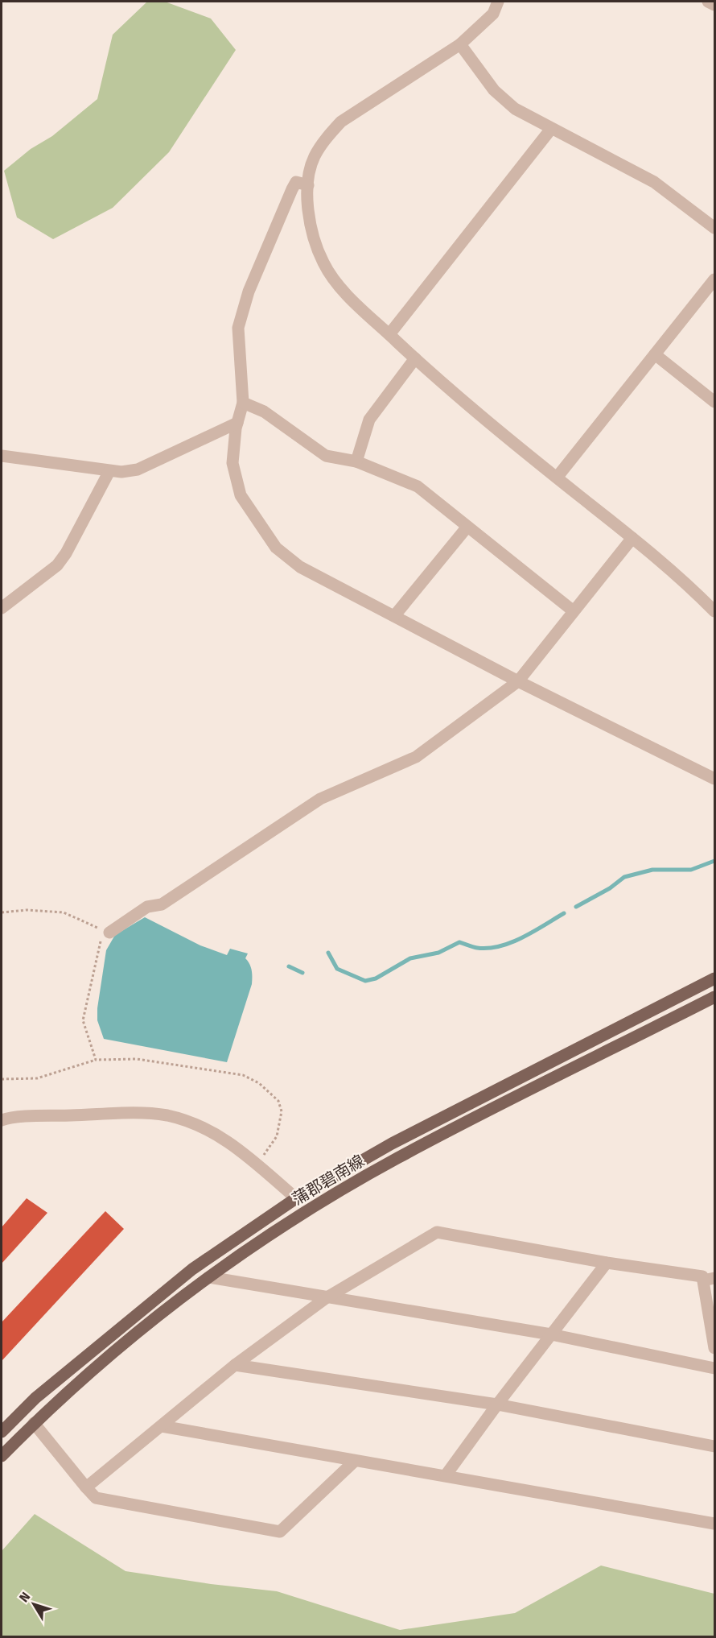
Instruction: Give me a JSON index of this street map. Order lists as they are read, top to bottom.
{
  "streets": {
    "main road": ["蒲郡碧南線"]
  },
  "north": "top left"
}
